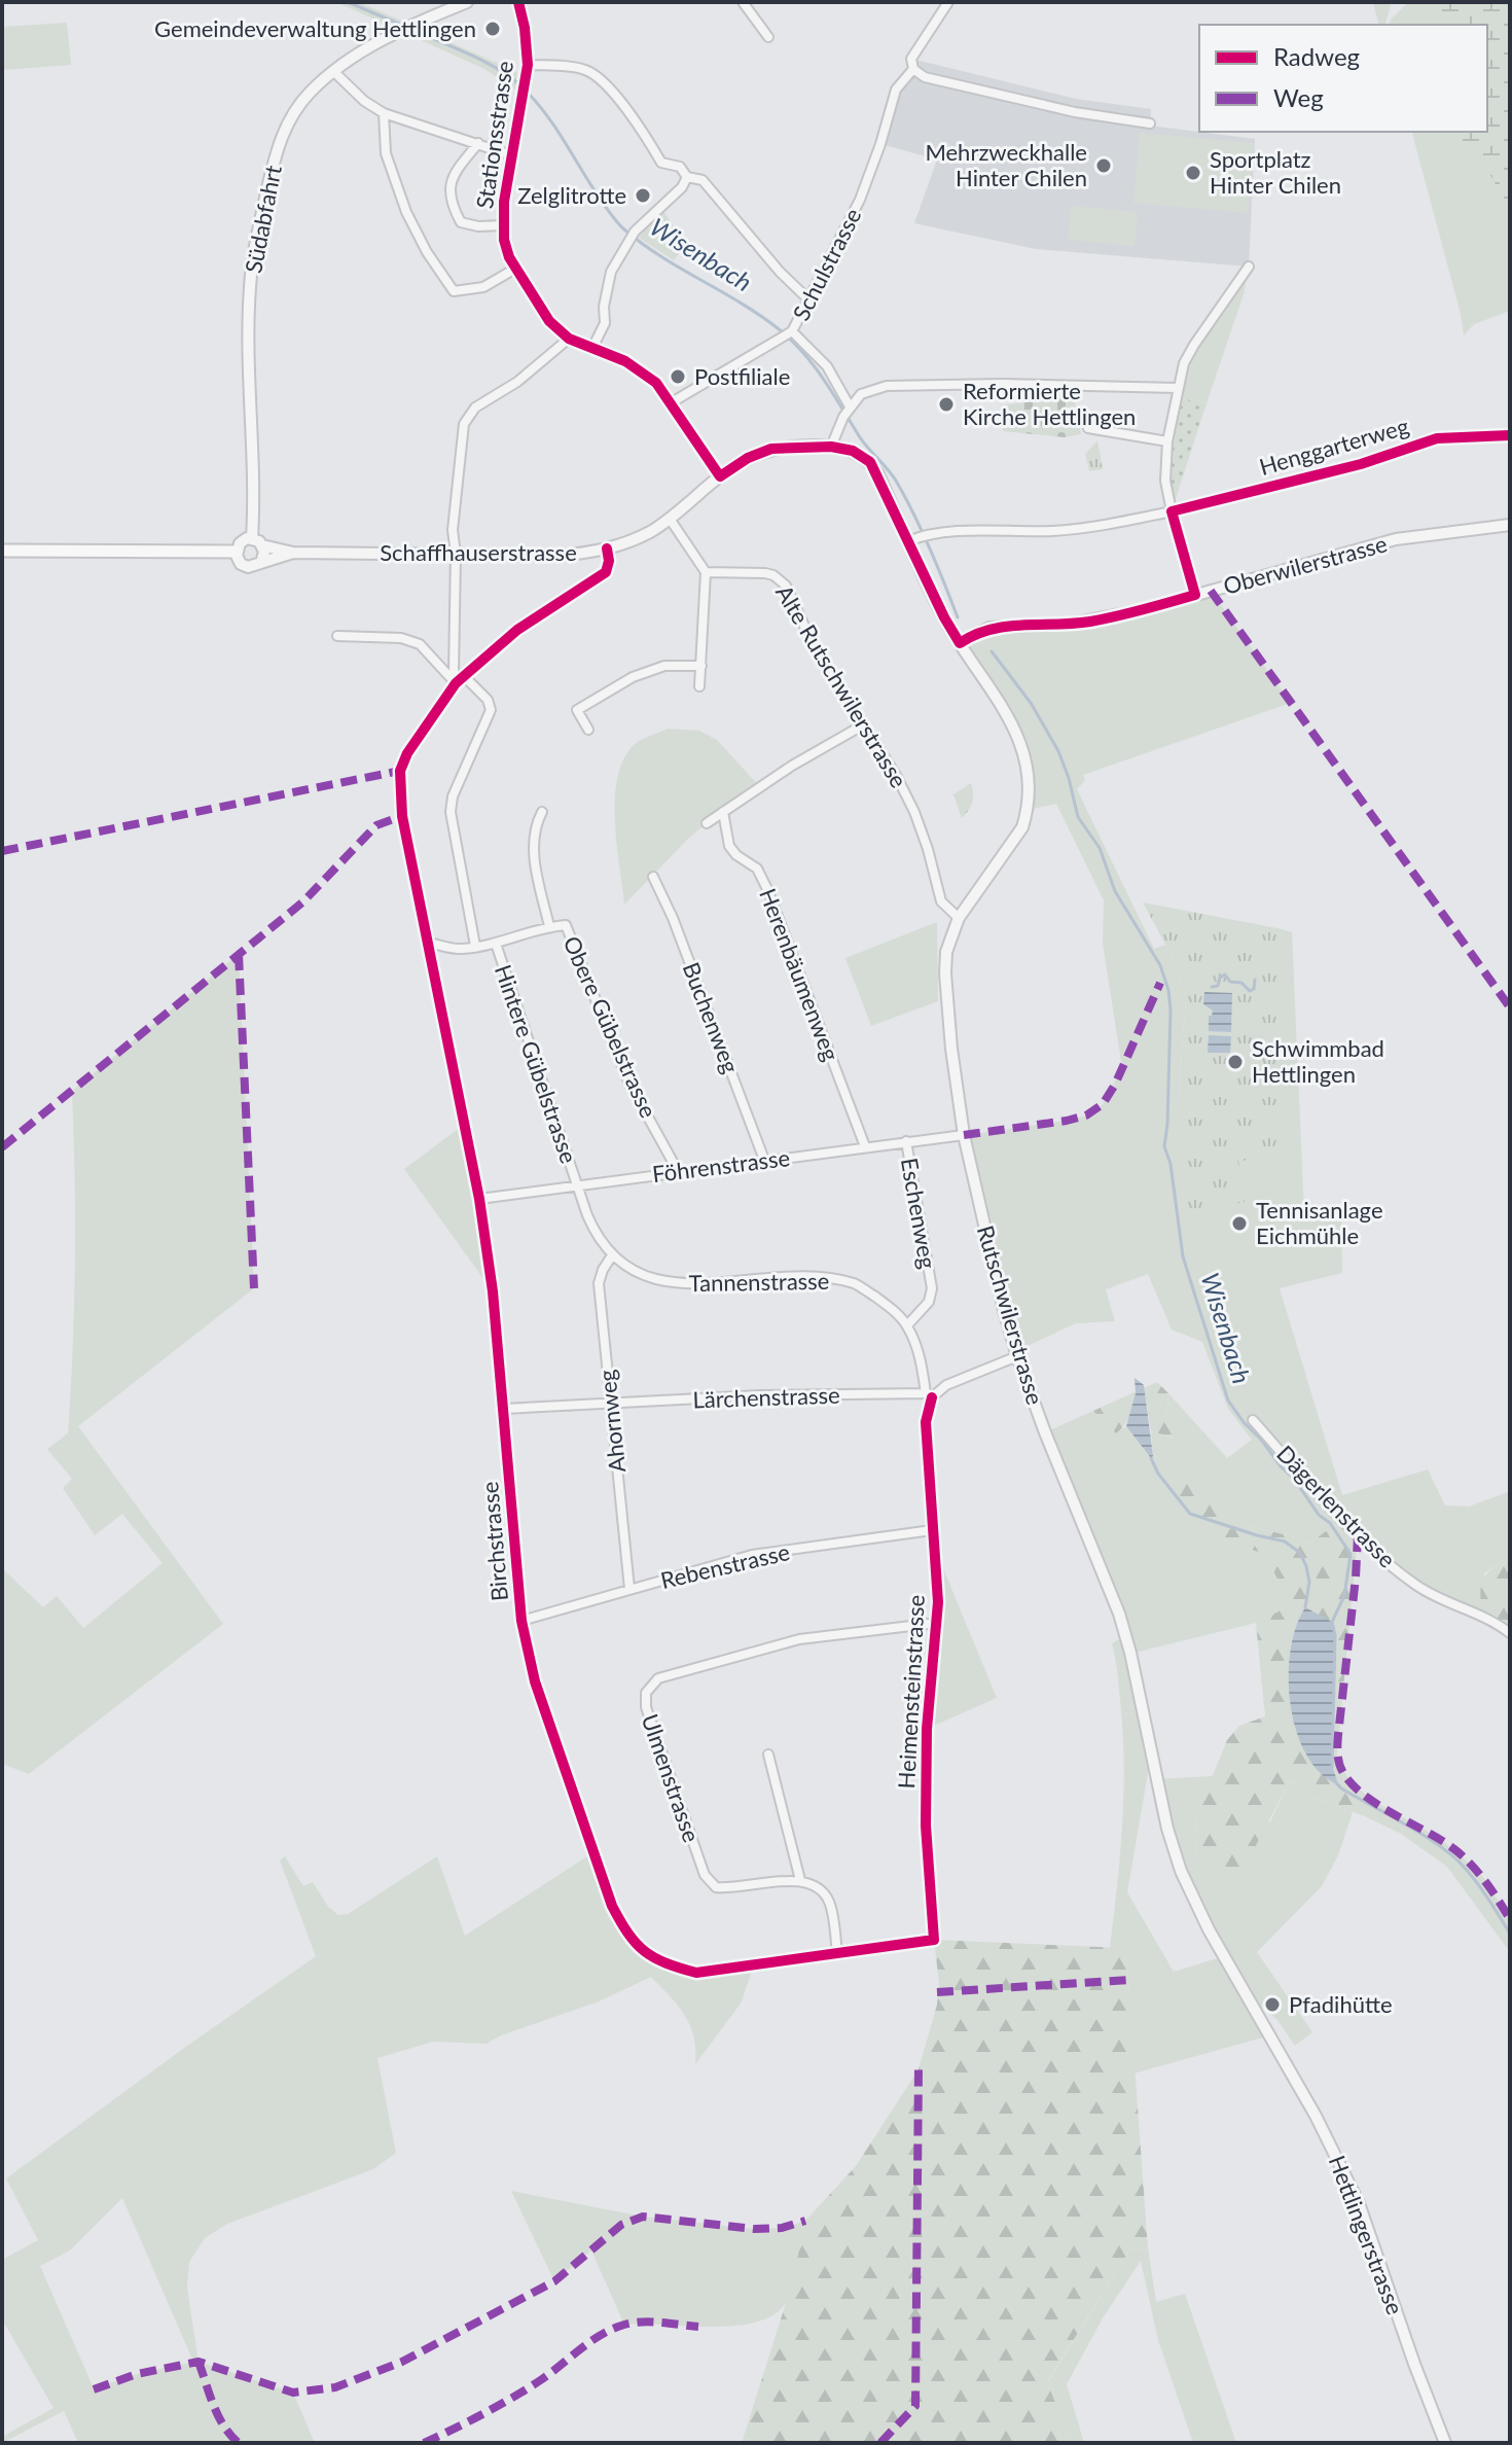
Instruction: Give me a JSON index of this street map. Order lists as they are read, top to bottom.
{
  "streets": {
    "street": [
      "Stationsstrasse",
      "Südabfahrt",
      "Schulstrasse",
      "Schaffhauserstrasse",
      "Oberwilerstrasse",
      "Alte Rutschwilerstrasse",
      "Herenbäumenweg",
      "Buchenweg",
      "Obere Gübelstrasse",
      "Hintere Gübelstrasse",
      "Föhrenstrasse",
      "Eschenweg",
      "Tannenstrasse",
      "Rutschwilerstrasse",
      "Lärchenstrasse",
      "Ahornweg",
      "Dägerlenstrasse",
      "Birchstrasse",
      "Rebenstrasse",
      "Heimensteinstrasse",
      "Ulmenstrasse",
      "Hettlingerstrasse"
    ],
    "cycle path": ["Henggarterweg"]
  },
  "crossings": [
    ["Stationsstrasse", "Schulstrasse"],
    ["Stationsstrasse", "Schaffhauserstrasse"],
    ["Stationsstrasse", "Birchstrasse"],
    ["Südabfahrt", "Schaffhauserstrasse"],
    ["Schulstrasse", "Schaffhauserstrasse"],
    ["Schulstrasse", "Birchstrasse"],
    ["Schaffhauserstrasse", "Oberwilerstrasse"],
    ["Schaffhauserstrasse", "Rutschwilerstrasse"],
    ["Schaffhauserstrasse", "Birchstrasse"],
    ["Oberwilerstrasse", "Rutschwilerstrasse"],
    ["Alte Rutschwilerstrasse", "Rutschwilerstrasse"],
    ["Herenbäumenweg", "Föhrenstrasse"],
    ["Buchenweg", "Föhrenstrasse"],
    ["Obere Gübelstrasse", "Föhrenstrasse"],
    ["Hintere Gübelstrasse", "Föhrenstrasse"],
    ["Hintere Gübelstrasse", "Tannenstrasse"],
    ["Föhrenstrasse", "Eschenweg"],
    ["Föhrenstrasse", "Tannenstrasse"],
    ["Föhrenstrasse", "Rutschwilerstrasse"],
    ["Föhrenstrasse", "Birchstrasse"],
    ["Eschenweg", "Tannenstrasse"],
    ["Tannenstrasse", "Lärchenstrasse"],
    ["Tannenstrasse", "Ahornweg"],
    ["Tannenstrasse", "Heimensteinstrasse"],
    ["Rutschwilerstrasse", "Lärchenstrasse"],
    ["Rutschwilerstrasse", "Hettlingerstrasse"],
    ["Lärchenstrasse", "Ahornweg"],
    ["Lärchenstrasse", "Birchstrasse"],
    ["Lärchenstrasse", "Heimensteinstrasse"],
    ["Ahornweg", "Rebenstrasse"],
    ["Birchstrasse", "Rebenstrasse"],
    ["Birchstrasse", "Heimensteinstrasse"],
    ["Rebenstrasse", "Heimensteinstrasse"],
    ["Heimensteinstrasse", "Ulmenstrasse"]
  ],
  "water": ["Wisenbach"],
  "places": [
    "Gemeindeverwaltung Hettlingen",
    "Mehrzweckhalle Hinter Chilen",
    "Sportplatz Hinter Chilen",
    "Zelglitrotte",
    "Postfiliale",
    "Reformierte Kirche Hettlingen",
    "Schwimmbad Hettlingen",
    "Tennisanlage Eichmühle",
    "Pfadihütte"
  ],
  "legend": ["Radweg", "Weg"]
}
